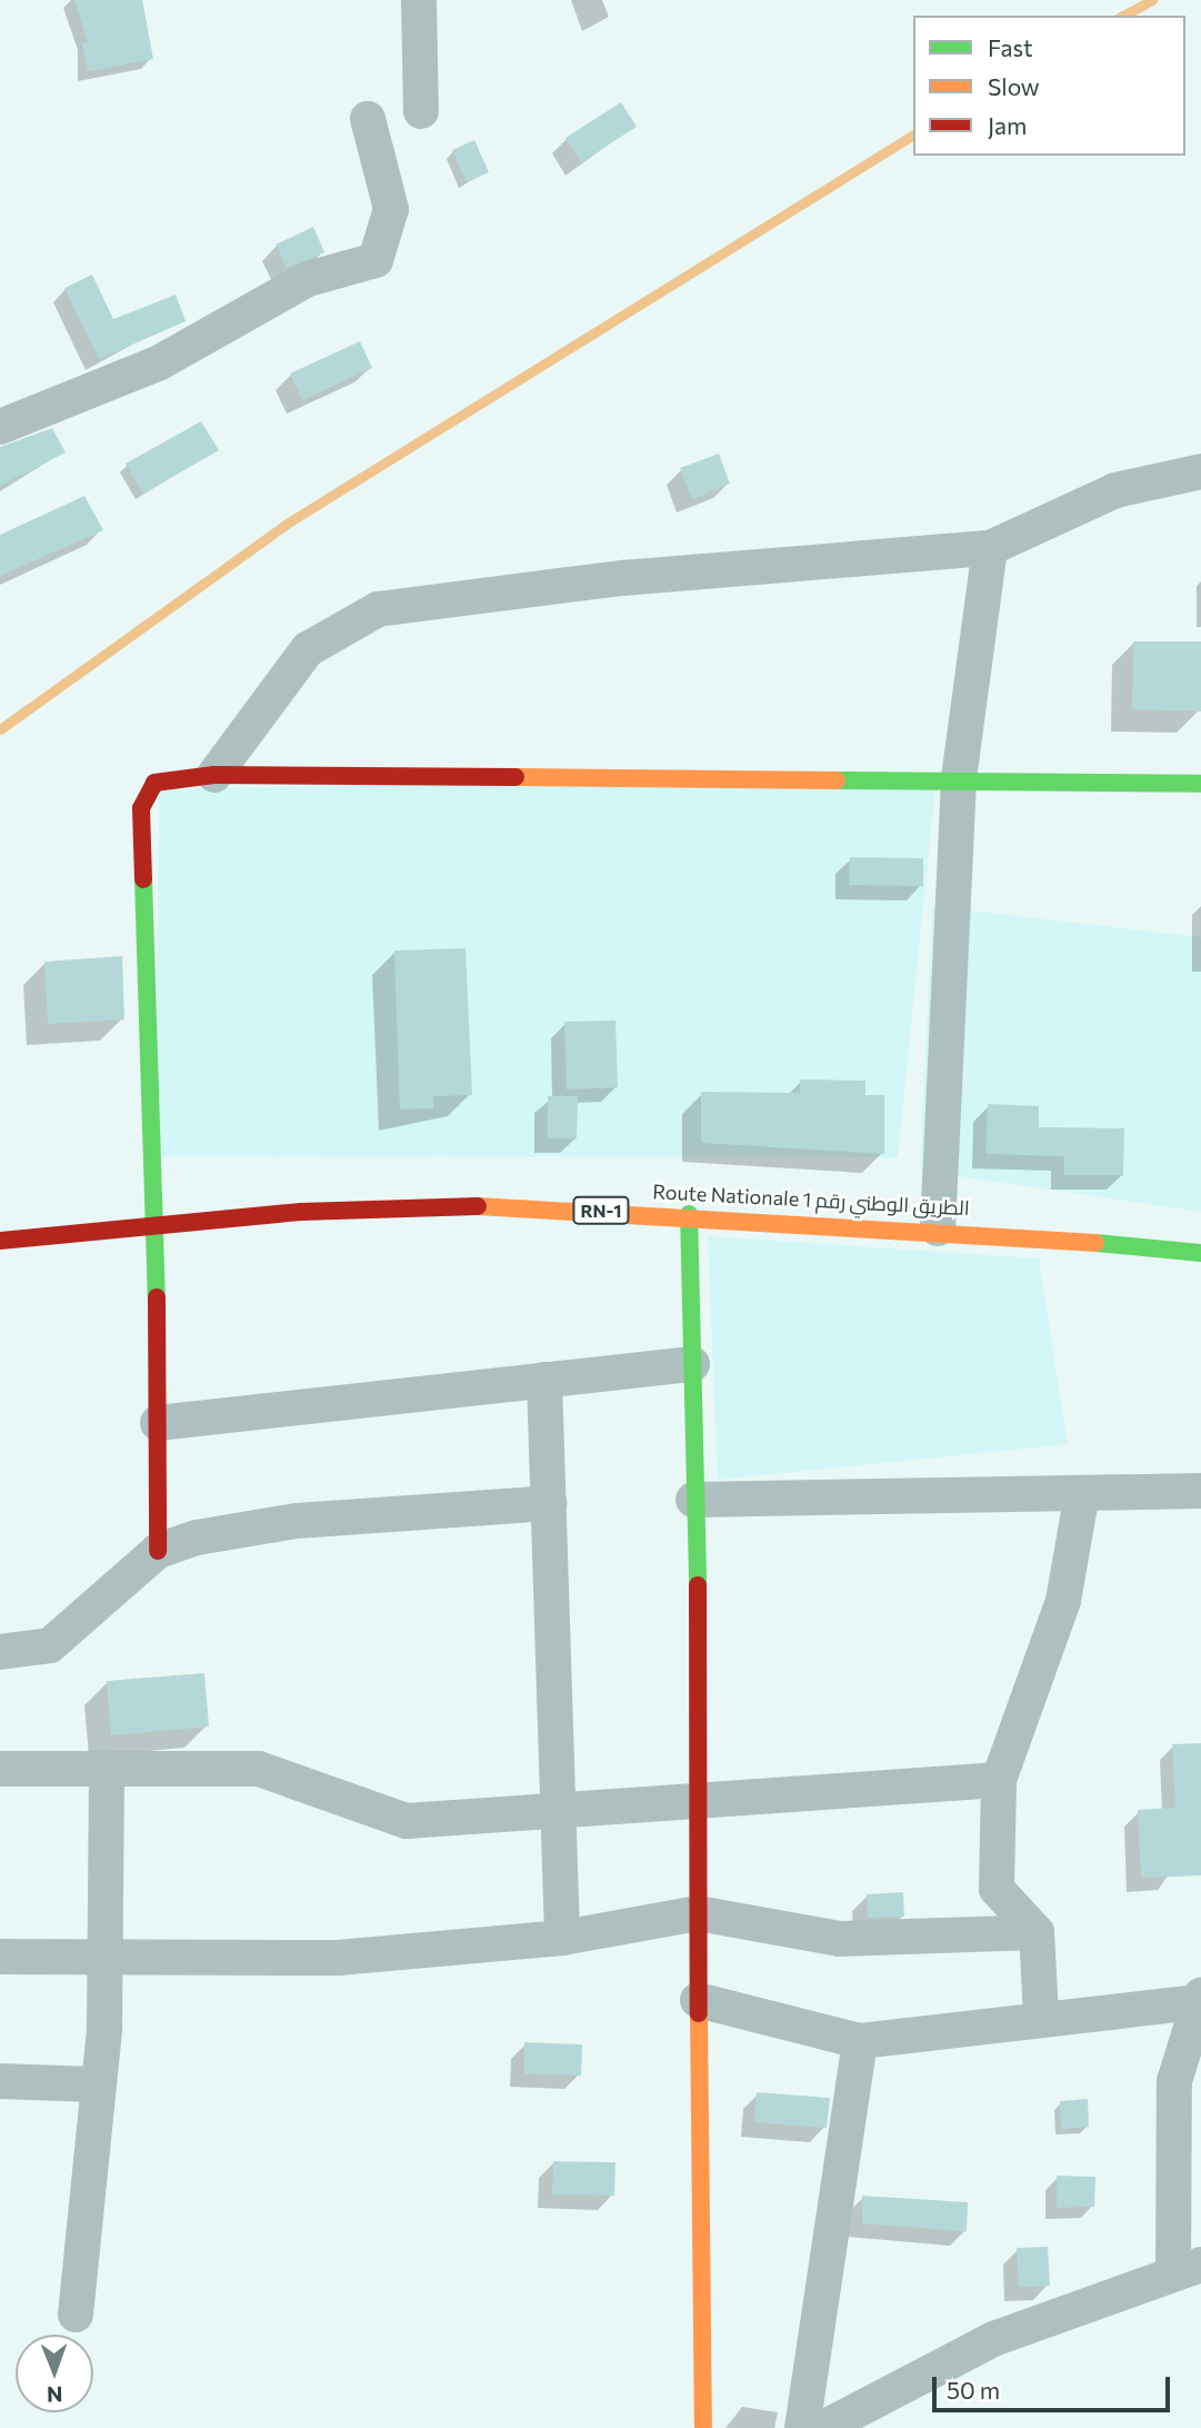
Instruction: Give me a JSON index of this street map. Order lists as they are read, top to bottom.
{
  "streets": {
    "main road": ["Route Nationale الطريق الوطني رقم 1", "RN-1"]
  },
  "legend": ["Fast", "Slow", "Jam"],
  "scale_bar": "50 m",
  "north": "bottom"
}
